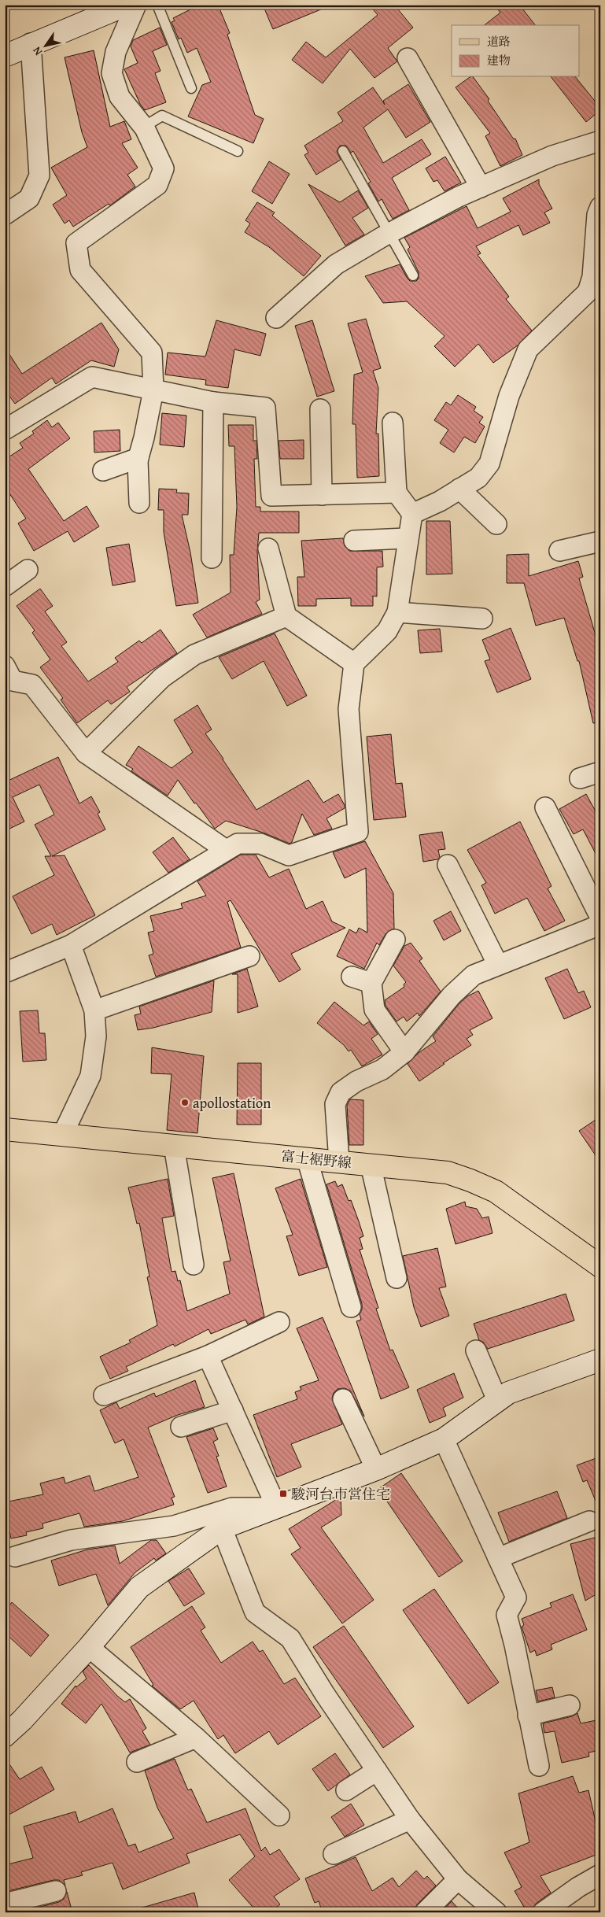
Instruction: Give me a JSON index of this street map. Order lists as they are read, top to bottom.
{
  "streets": {
    "main road": ["富士裾野線"]
  },
  "places": {
    "other": ["apollostation"],
    "transit": ["駿河台市営住宅"]
  },
  "legend": ["道路", "建物"],
  "north": "bottom left"
}
